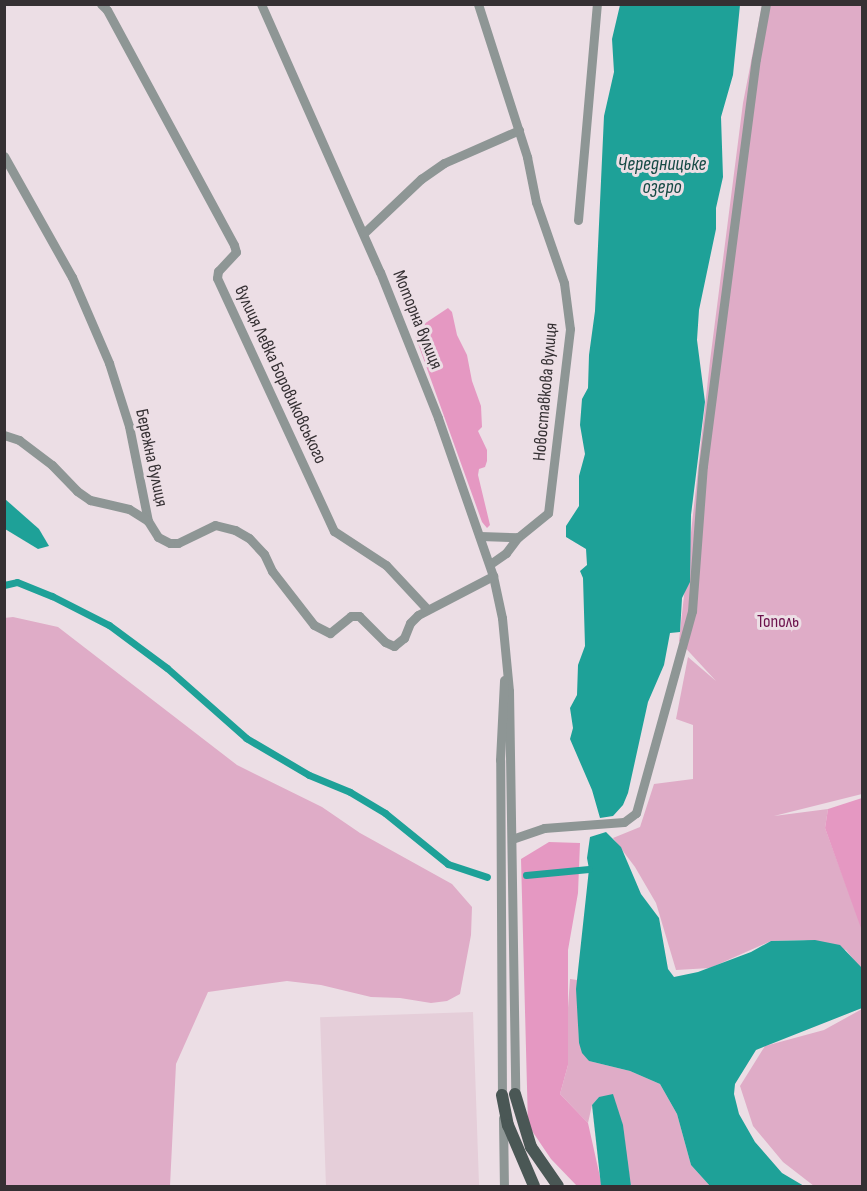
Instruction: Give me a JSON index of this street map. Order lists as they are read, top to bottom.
{
  "streets": {
    "street": [
      "Моторна вулиця",
      "вулиця Левка Боровиковського",
      "Новоставкова вулиця",
      "Бережна вулиця"
    ]
  },
  "crossings": [
    ["Моторна вулиця", "Новоставкова вулиця"],
    ["Моторна вулиця", "Бережна вулиця"],
    ["вулиця Левка Боровиковського", "Бережна вулиця"]
  ],
  "water": ["Чередницьке озеро"],
  "parks": ["Тополь"]
}
